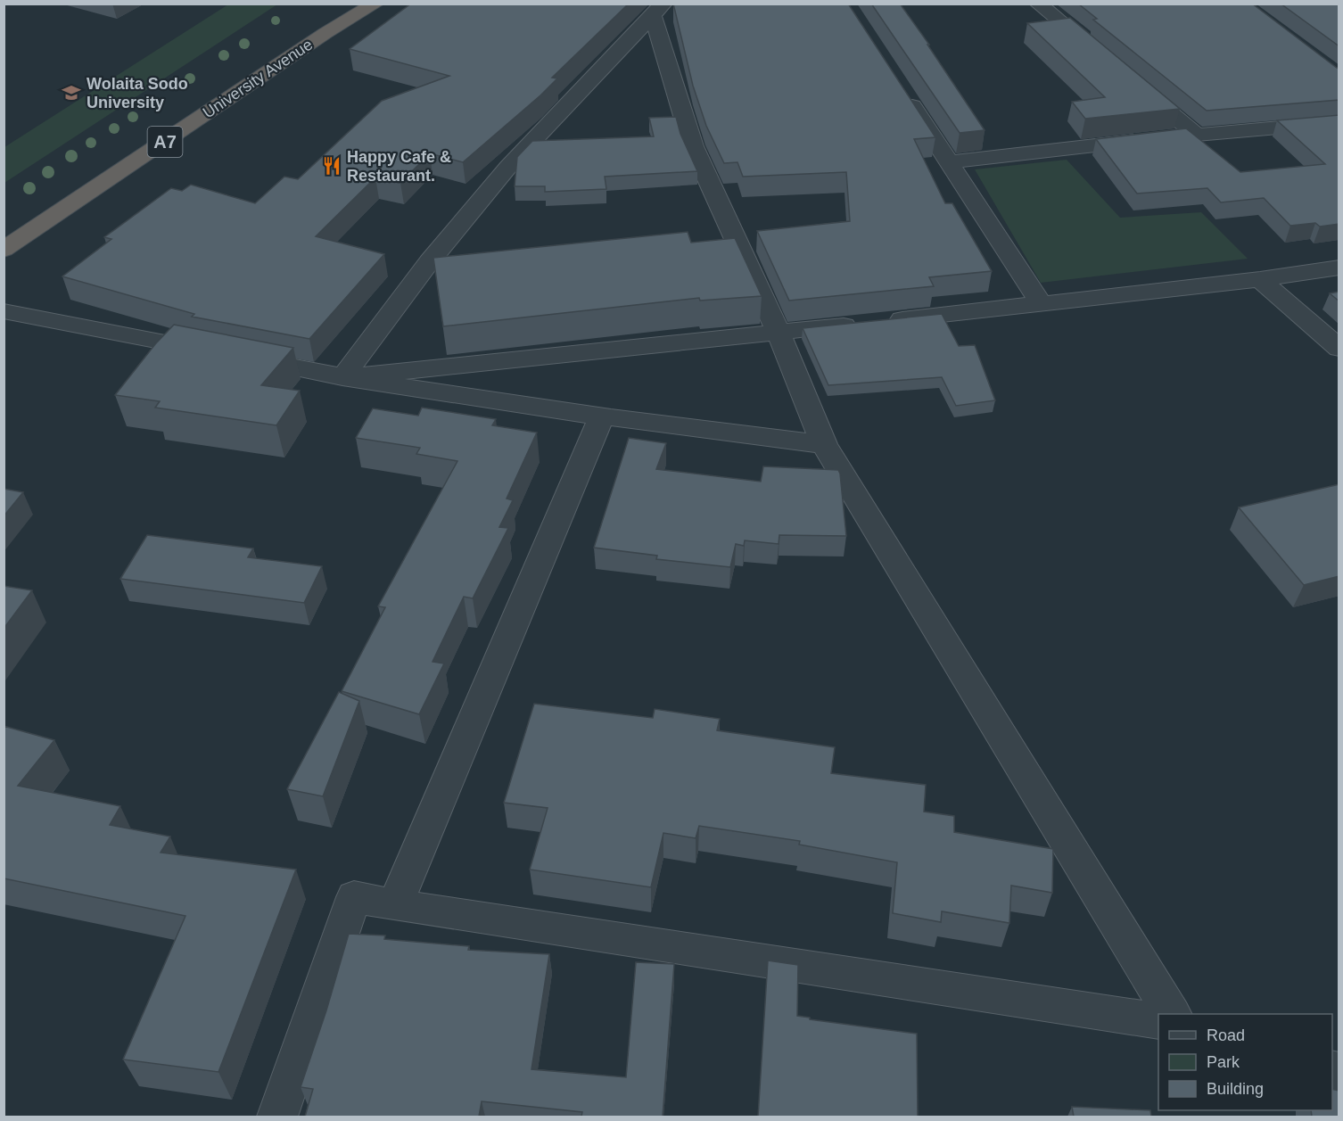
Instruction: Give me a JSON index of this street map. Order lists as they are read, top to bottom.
{
  "streets": {
    "highway": ["University Avenue", "A7"]
  },
  "places": {
    "school or university": ["Wolaita Sodo University"],
    "restaurant": ["Happy Cafe & Restaurant."]
  },
  "legend": ["Road", "Park", "Building"]
}
